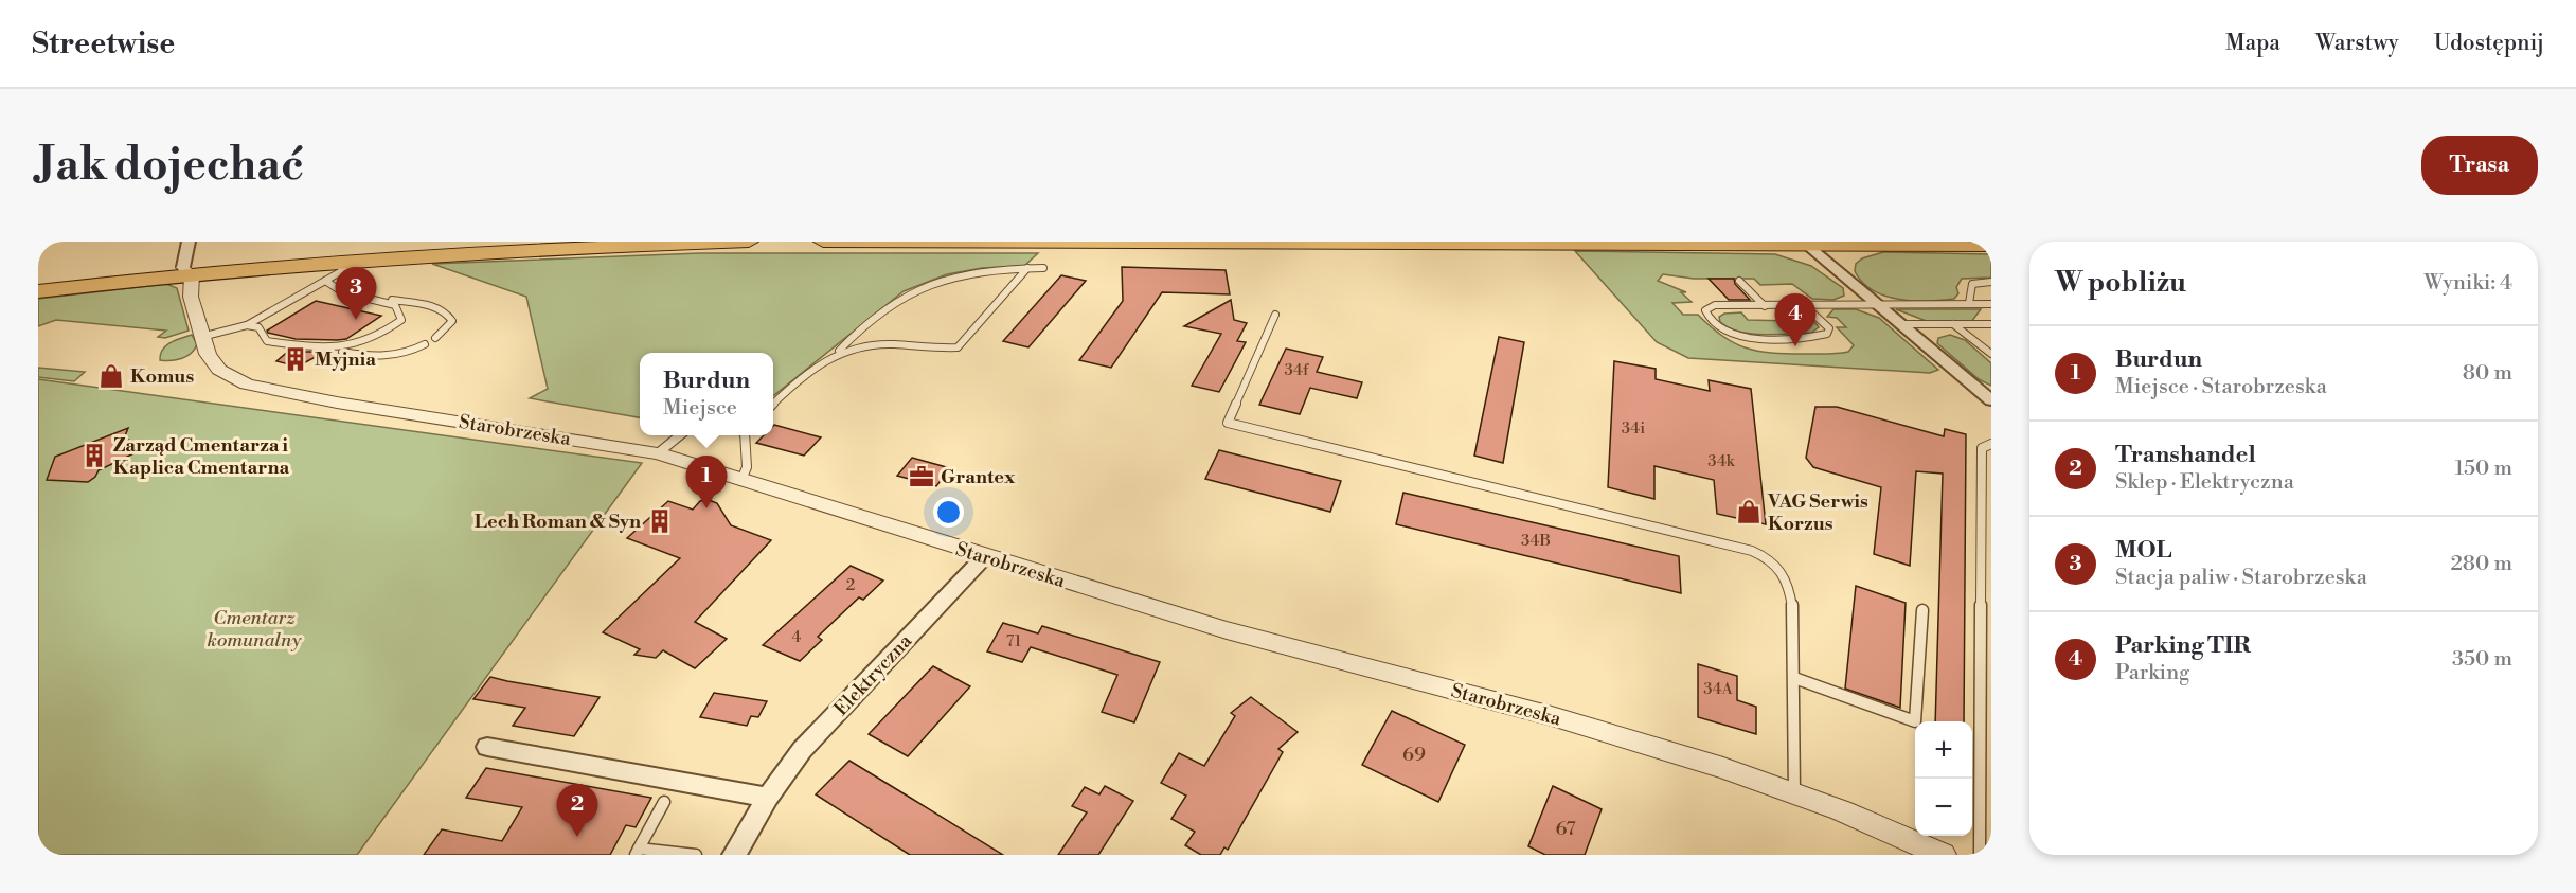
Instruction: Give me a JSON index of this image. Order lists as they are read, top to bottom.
{
  "streets": {
    "street": ["Starobrzeska", "Elektryczna"]
  },
  "crossings": [
    ["Starobrzeska", "Elektryczna"]
  ],
  "parks": ["Cmentarz komunalny"],
  "places": {
    "building": ["Myjnia", "Zarząd Cmentarza i Kaplica Cmentarna", "Lech Roman & Syn"],
    "shop": ["Komus", "VAG Serwis Korzus"],
    "office": ["Grantex"]
  },
  "house_numbers": [
    "34f",
    "34i",
    "34k",
    "34B",
    "2",
    "4",
    "71",
    "34A",
    "69",
    "67"
  ],
  "page": {
    "header": "Streetwise",
    "nav": ["Mapa", "Warstwy", "Udostępnij"],
    "buttons": "Trasa",
    "title": "Jak dojechać",
    "heading": ["W pobliżu", "Wyniki: 4"],
    "pins": [
      "3",
      "4",
      "1",
      "2"
    ],
    "list": [
      {
        "mark": "1",
        "name": "Burdun",
        "note": "Miejsce · Starobrzeska",
        "value": "80 m"
      },
      {
        "mark": "2",
        "name": "Transhandel",
        "note": "Sklep · Elektryczna",
        "value": "150 m"
      },
      {
        "mark": "3",
        "name": "MOL",
        "note": "Stacja paliw · Starobrzeska",
        "value": "280 m"
      },
      {
        "mark": "4",
        "name": "Parking TIR",
        "note": "Parking",
        "value": "350 m"
      }
    ],
    "popup": ["Burdun", "Miejsce"],
    "map_buttons": ["+", "−"]
  }
}
